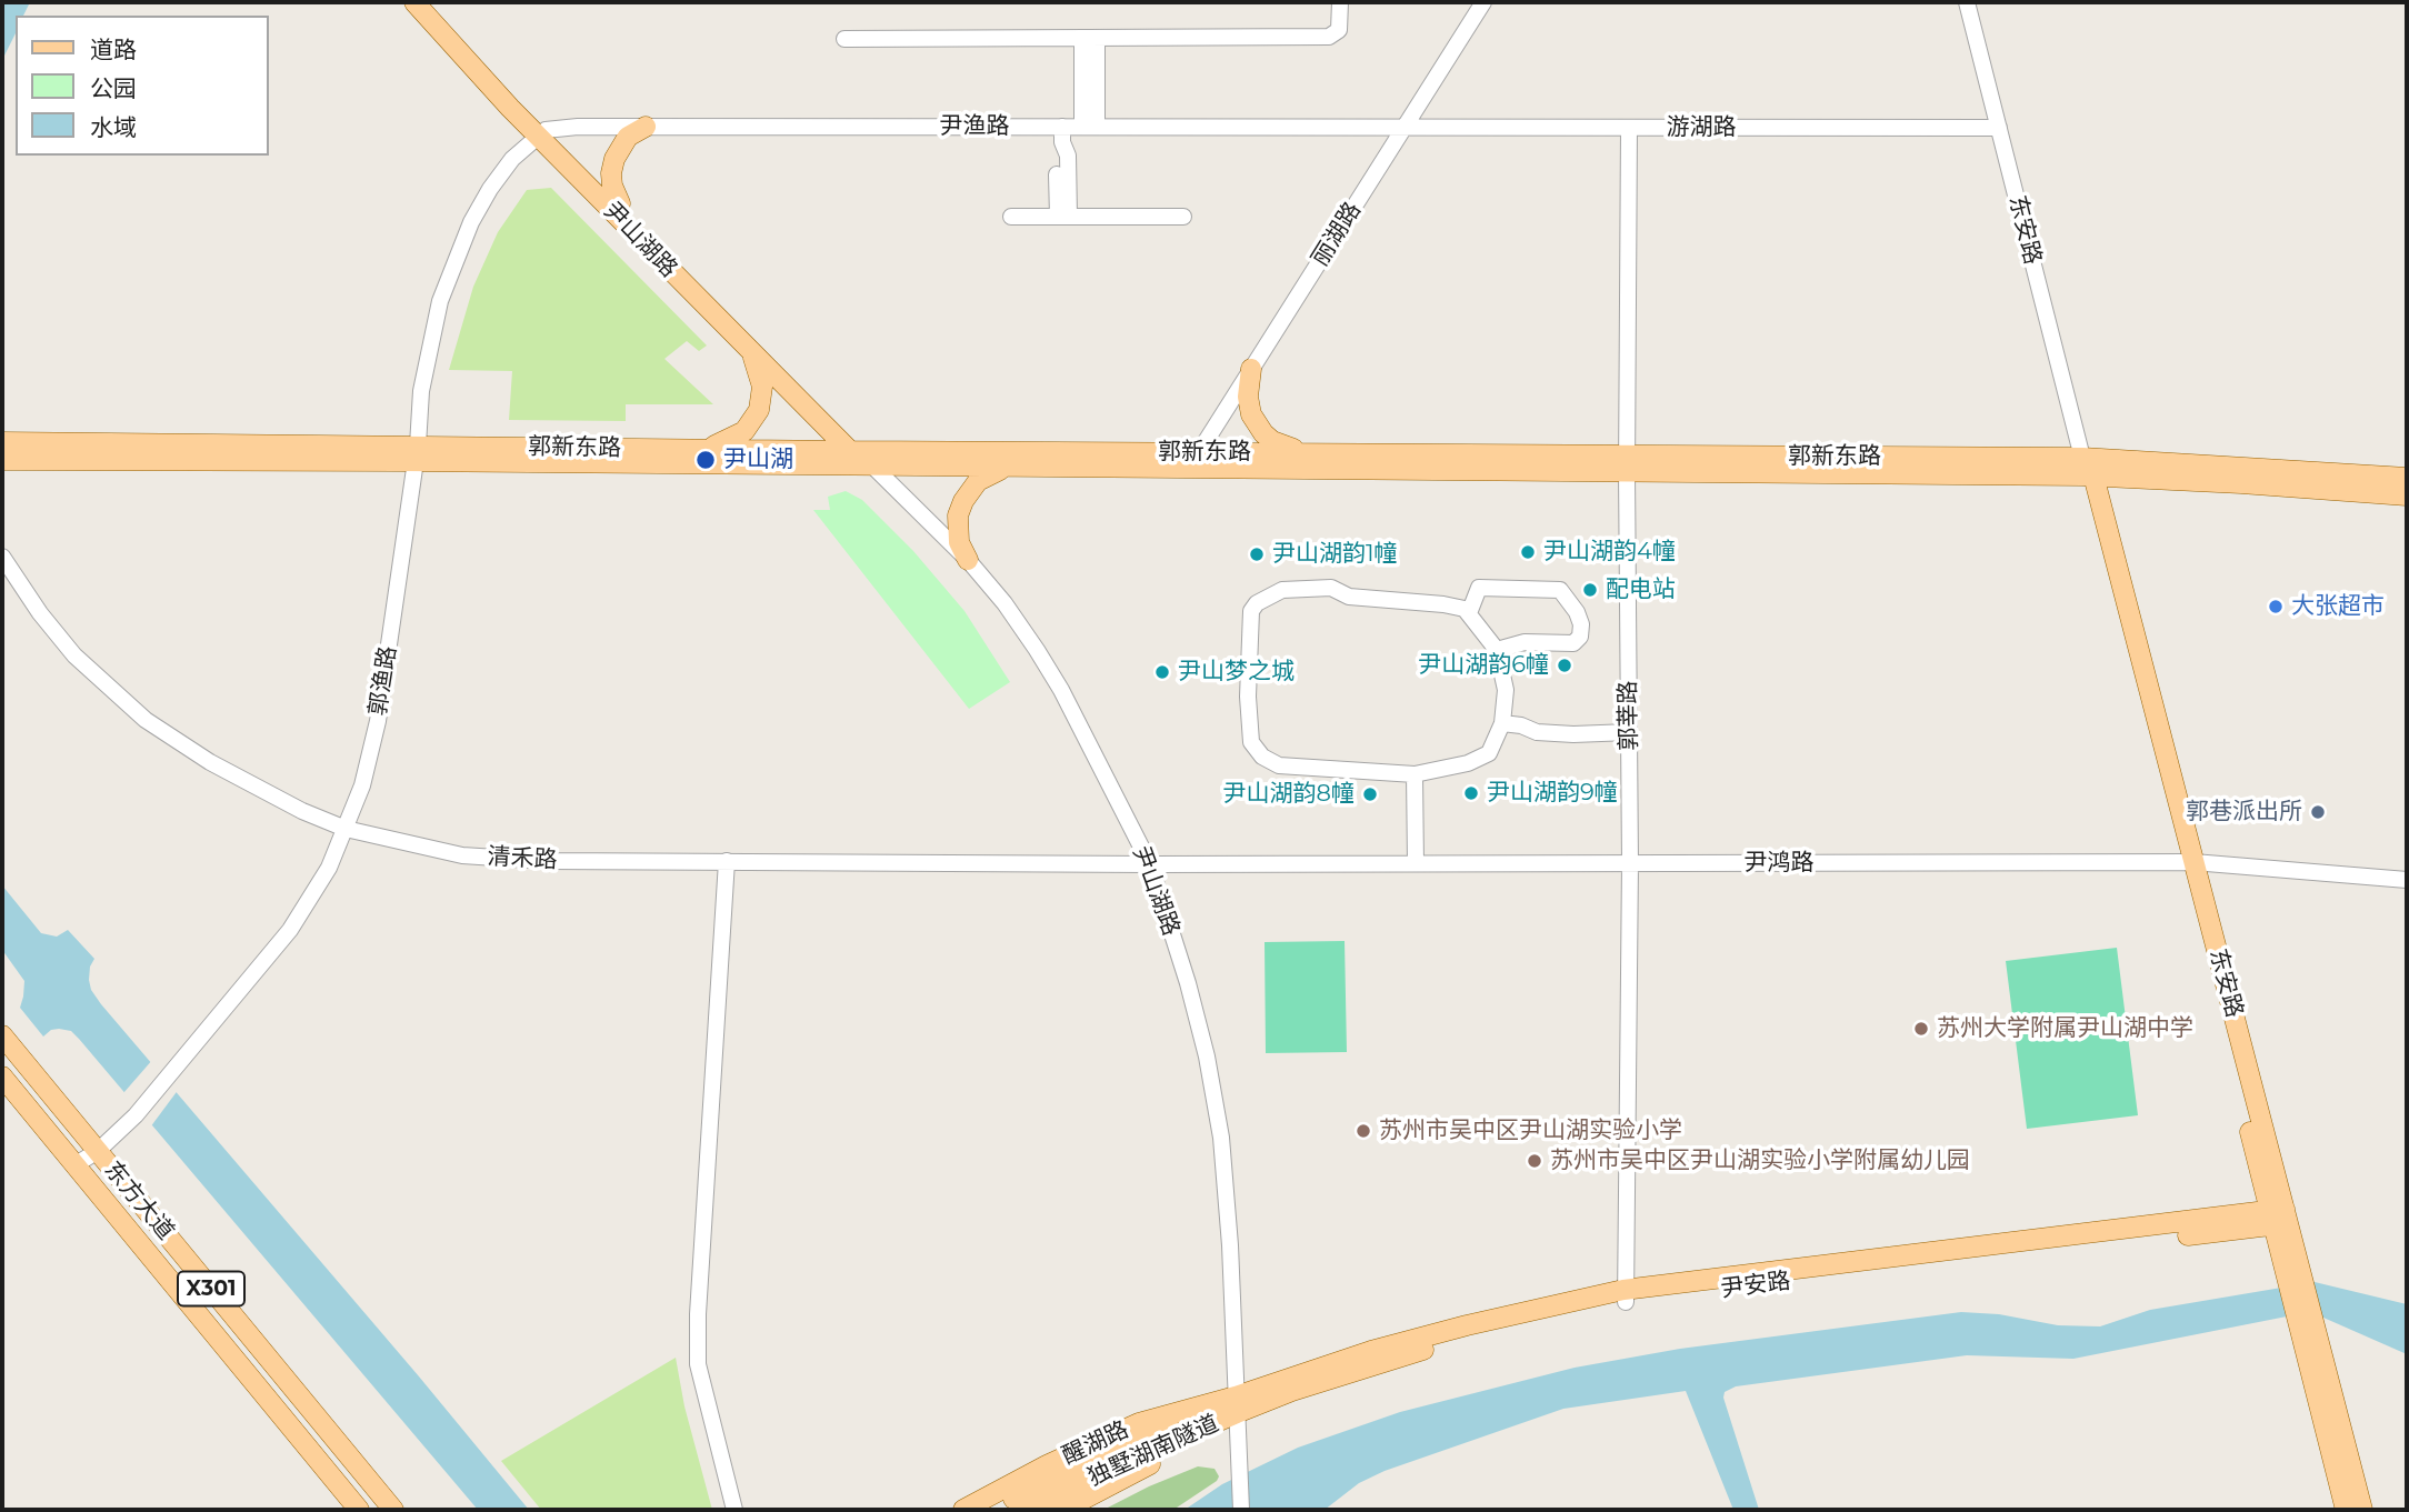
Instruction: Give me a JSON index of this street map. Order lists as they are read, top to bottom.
{
  "streets": {
    "main road": [
      "东安路",
      "尹山湖路",
      "郭新东路",
      "东方大道",
      "尹安路",
      "X301",
      "醒湖路",
      "独墅湖南隧道"
    ],
    "street": [
      "尹渔路",
      "游湖路",
      "丽湖路",
      "郭渔路",
      "郭莘路",
      "清禾路",
      "尹鸿路"
    ]
  },
  "crossings": [
    ["尹渔路", "游湖路"],
    ["尹渔路", "丽湖路"],
    ["尹渔路", "尹山湖路"],
    ["尹渔路", "郭渔路"],
    ["游湖路", "东安路"],
    ["游湖路", "丽湖路"],
    ["游湖路", "郭莘路"],
    ["东安路", "郭新东路"],
    ["东安路", "尹鸿路"],
    ["东安路", "尹安路"],
    ["丽湖路", "郭新东路"],
    ["尹山湖路", "郭新东路"],
    ["尹山湖路", "郭渔路"],
    ["尹山湖路", "清禾路"],
    ["尹山湖路", "尹鸿路"],
    ["尹山湖路", "尹安路"],
    ["尹山湖路", "醒湖路"],
    ["尹山湖路", "独墅湖南隧道"],
    ["郭新东路", "郭渔路"],
    ["郭新东路", "郭莘路"],
    ["郭渔路", "清禾路"],
    ["郭渔路", "东方大道"],
    ["郭莘路", "尹鸿路"],
    ["郭莘路", "尹安路"],
    ["清禾路", "尹鸿路"],
    ["尹安路", "醒湖路"],
    ["尹安路", "独墅湖南隧道"],
    ["醒湖路", "独墅湖南隧道"]
  ],
  "places": [
    "尹山湖",
    "尹山湖韵4幢",
    "尹山湖韵1幢",
    "配电站",
    "大张超市",
    "尹山湖韵6幢",
    "尹山梦之城",
    "尹山湖韵9幢",
    "尹山湖韵8幢",
    "郭巷派出所",
    "苏州大学附属尹山湖中学",
    "苏州市吴中区尹山湖实验小学",
    "苏州市吴中区尹山湖实验小学附属幼儿园"
  ],
  "legend": ["道路", "公园", "水域"]
}
